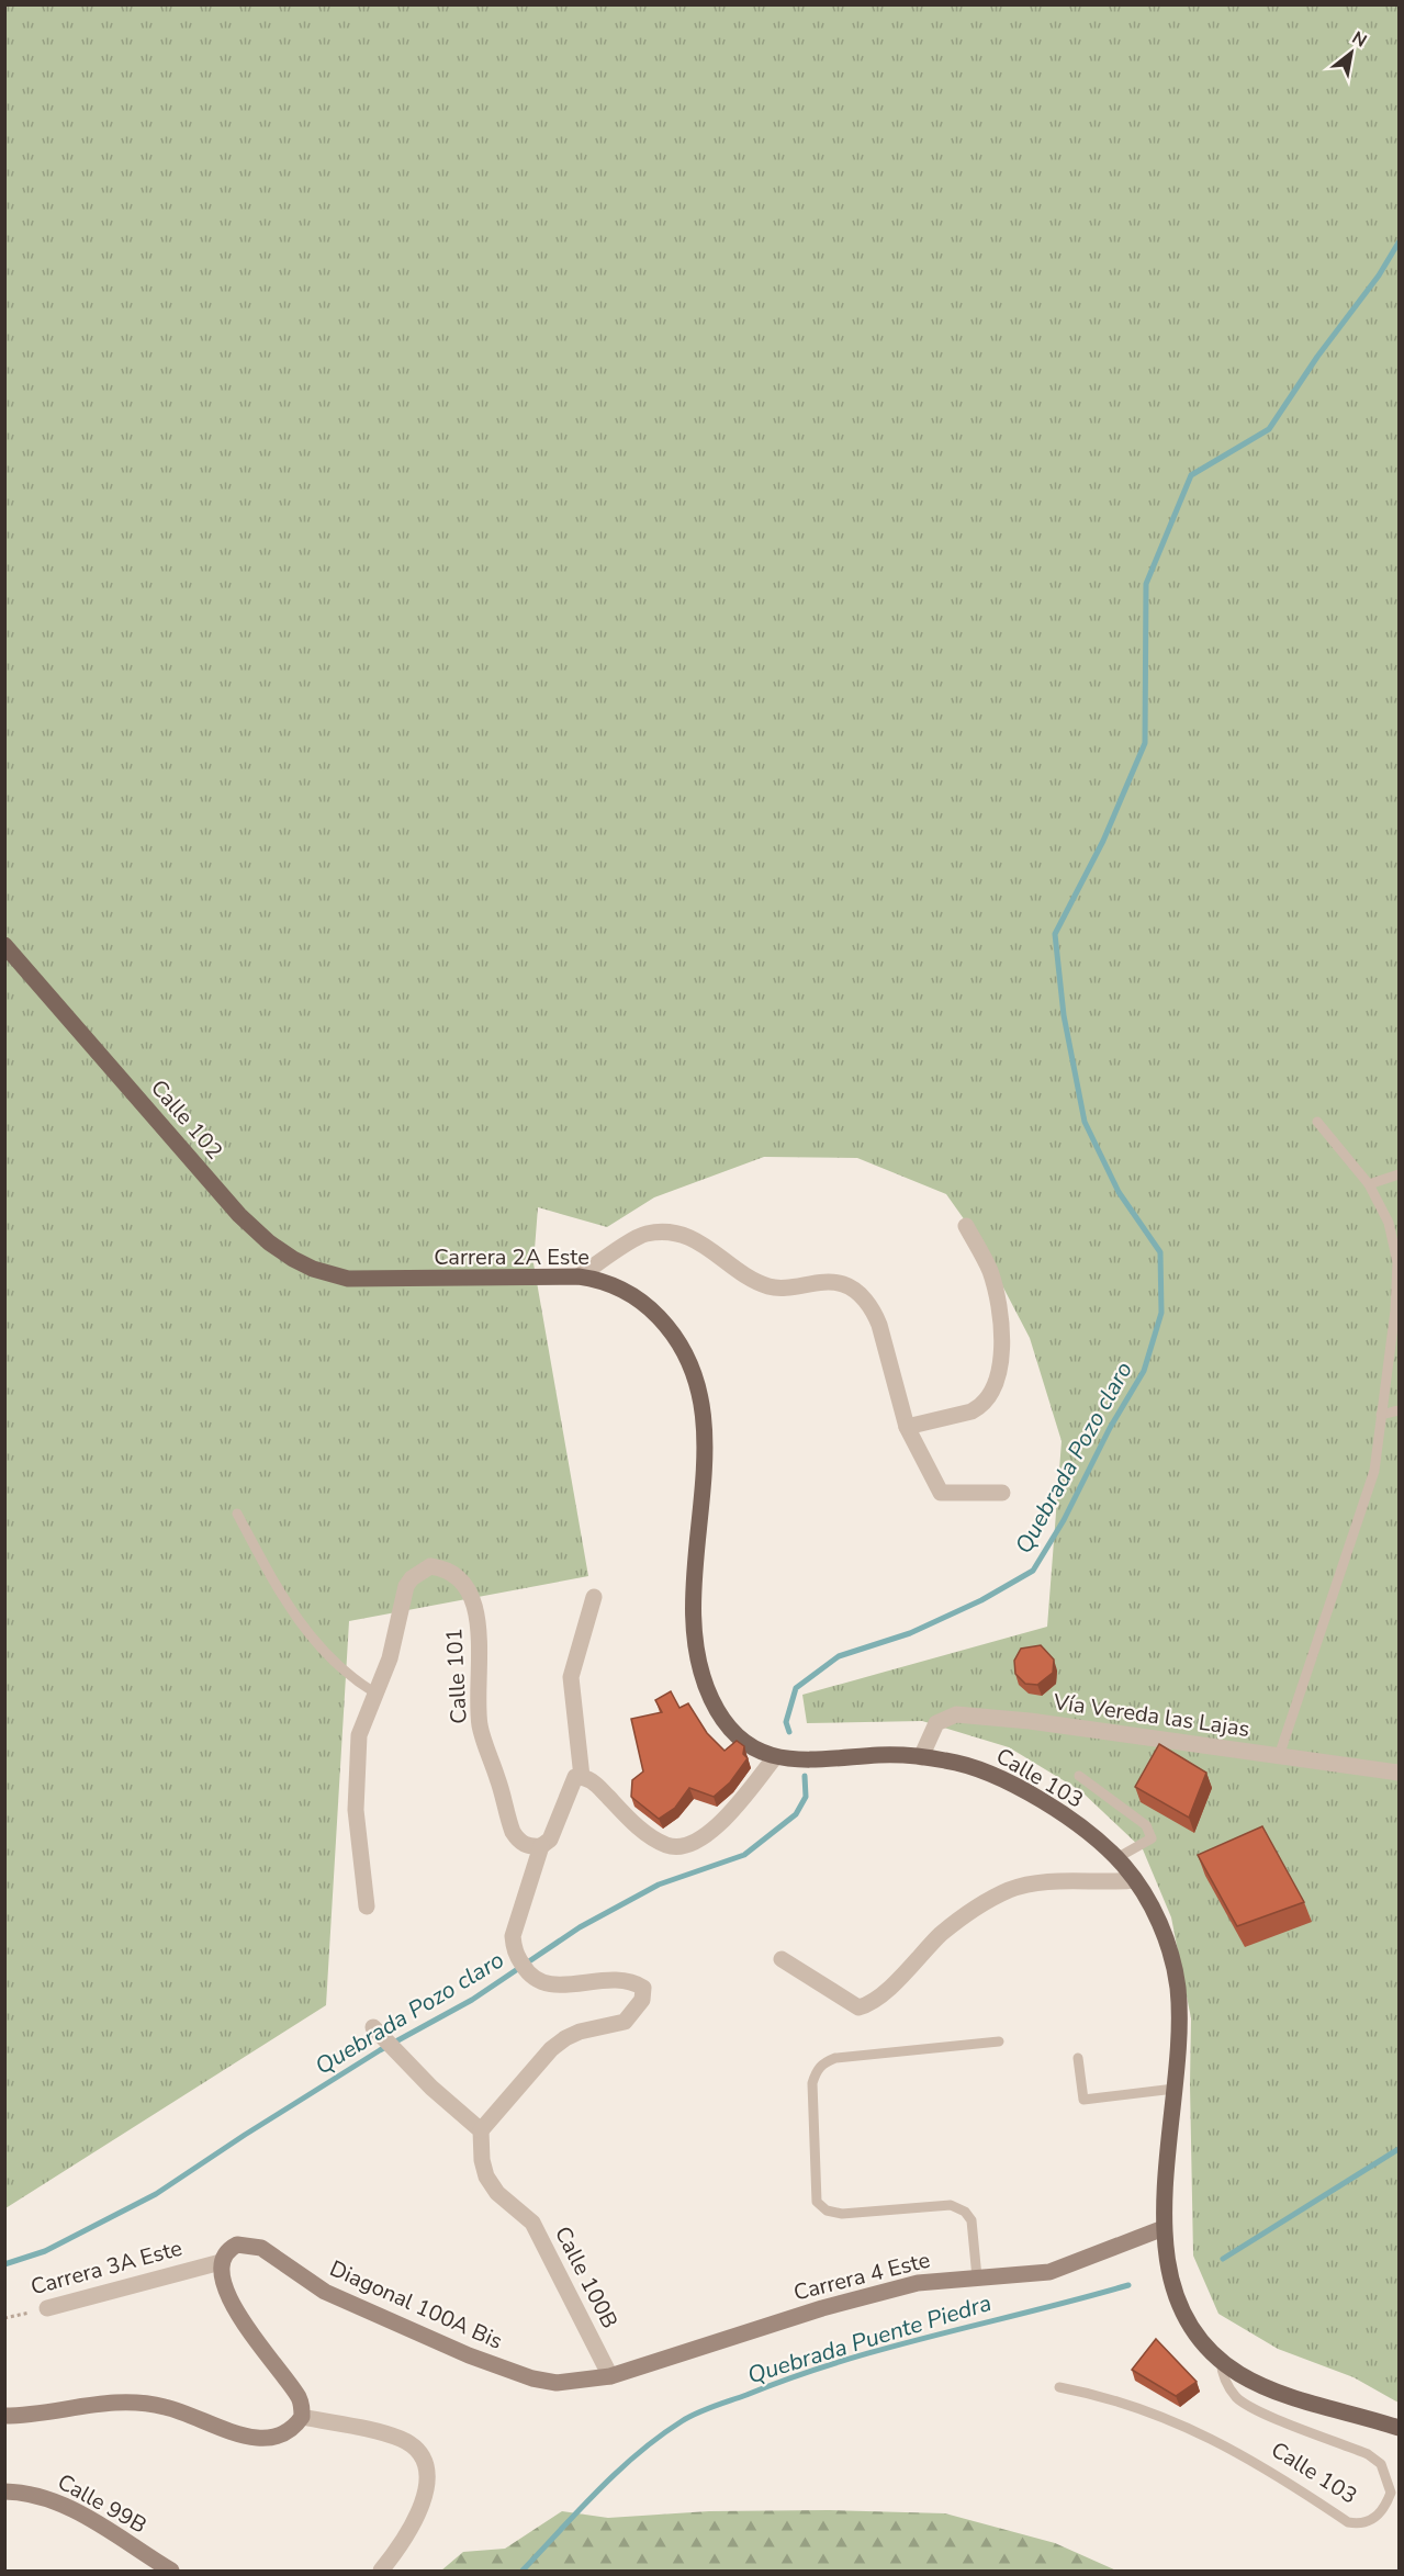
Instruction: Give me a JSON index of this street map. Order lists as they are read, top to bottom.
{
  "streets": {
    "main road": ["Calle 102", "Carrera 2A Este", "Calle 103"],
    "street": [
      "Calle 101",
      "Vía Vereda las Lajas",
      "Carrera 3A Este",
      "Carrera 4 Este",
      "Calle 100B",
      "Diagonal 100A Bis",
      "Calle 99B"
    ]
  },
  "crossings": [
    ["Calle 102", "Carrera 2A Este"],
    ["Carrera 2A Este", "Calle 103"],
    ["Vía Vereda las Lajas", "Calle 103"],
    ["Calle 103", "Carrera 4 Este"],
    ["Carrera 3A Este", "Diagonal 100A Bis"],
    ["Carrera 4 Este", "Calle 100B"],
    ["Carrera 4 Este", "Diagonal 100A Bis"],
    ["Calle 100B", "Diagonal 100A Bis"]
  ],
  "water": ["Quebrada Pozo claro", "Quebrada Puente Piedra"],
  "north": "top right"
}
